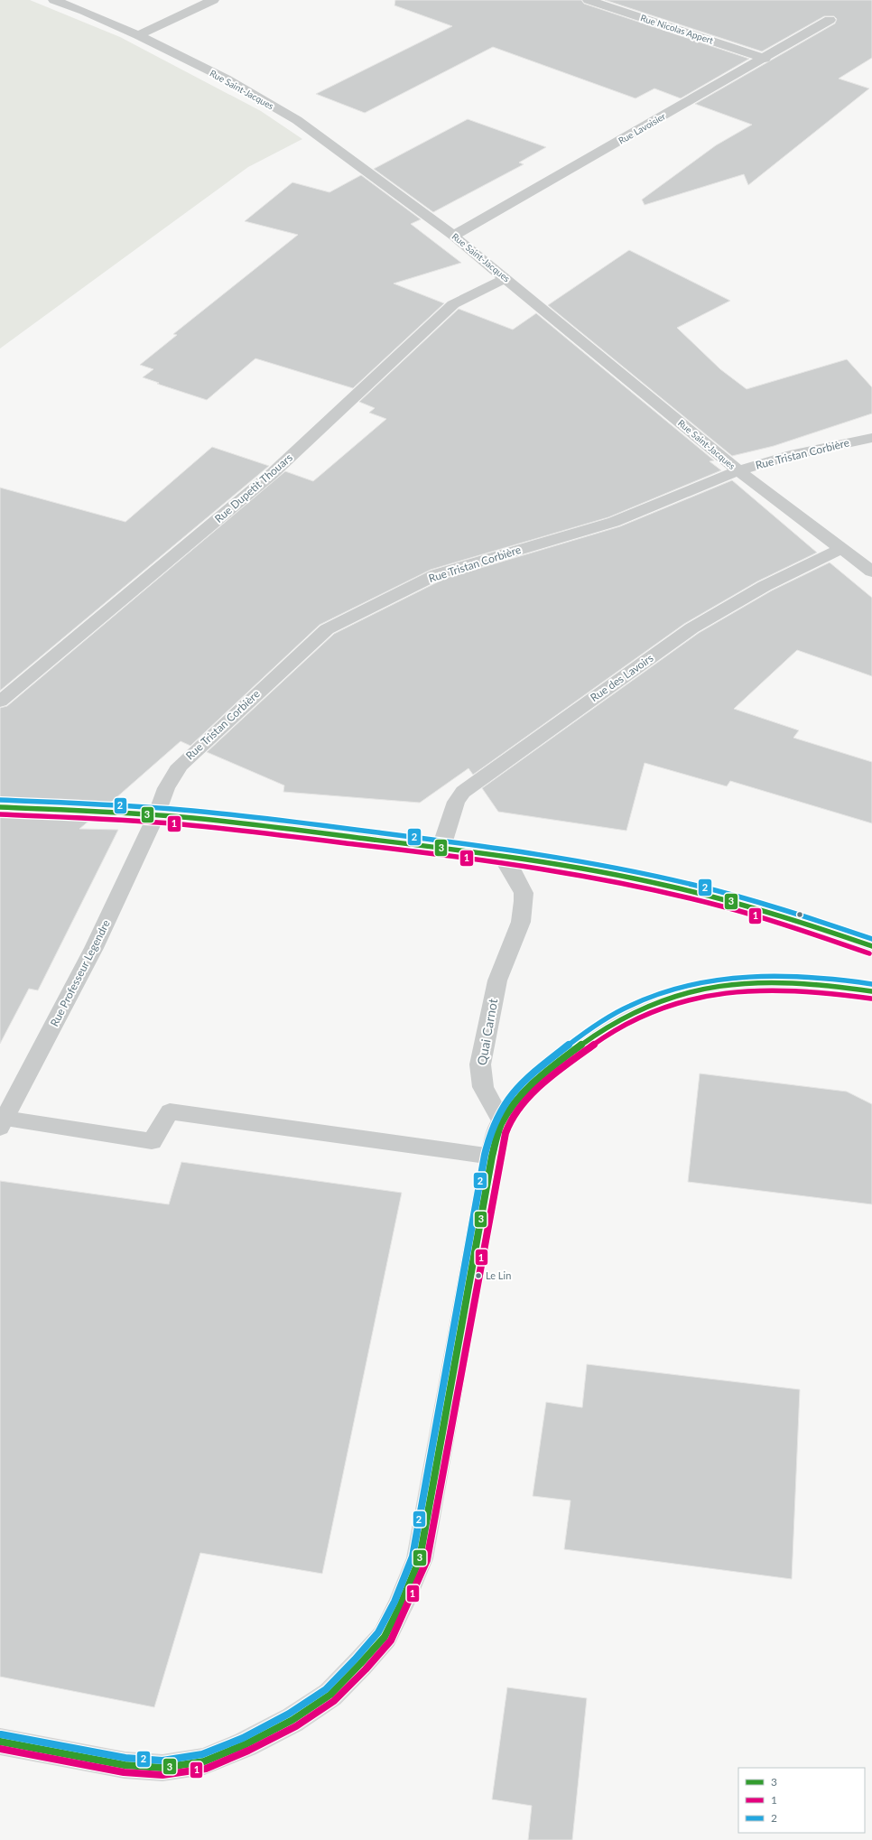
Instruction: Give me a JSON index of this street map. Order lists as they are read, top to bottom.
{
  "streets": {
    "street": [
      "Rue Nicolas Appert",
      "Rue Saint-Jacques",
      "Rue Lavoisier",
      "Rue Tristan Corbière",
      "Rue Dupetit Thouars",
      "Rue des Lavoirs",
      "Rue Professeur Legendre",
      "Quai Carnot"
    ]
  },
  "crossings": [
    ["Rue Nicolas Appert", "Rue Lavoisier"],
    ["Rue Saint-Jacques", "Rue Lavoisier"],
    ["Rue Saint-Jacques", "Rue Tristan Corbière"],
    ["Rue Saint-Jacques", "Rue Dupetit Thouars"],
    ["Rue Saint-Jacques", "Rue des Lavoirs"],
    ["Rue Tristan Corbière", "Rue Professeur Legendre"]
  ],
  "places": ["Le Lin"],
  "lines": ["transit line 2", "transit line 3", "transit line 1"],
  "legend": ["3", "1", "2"]
}
